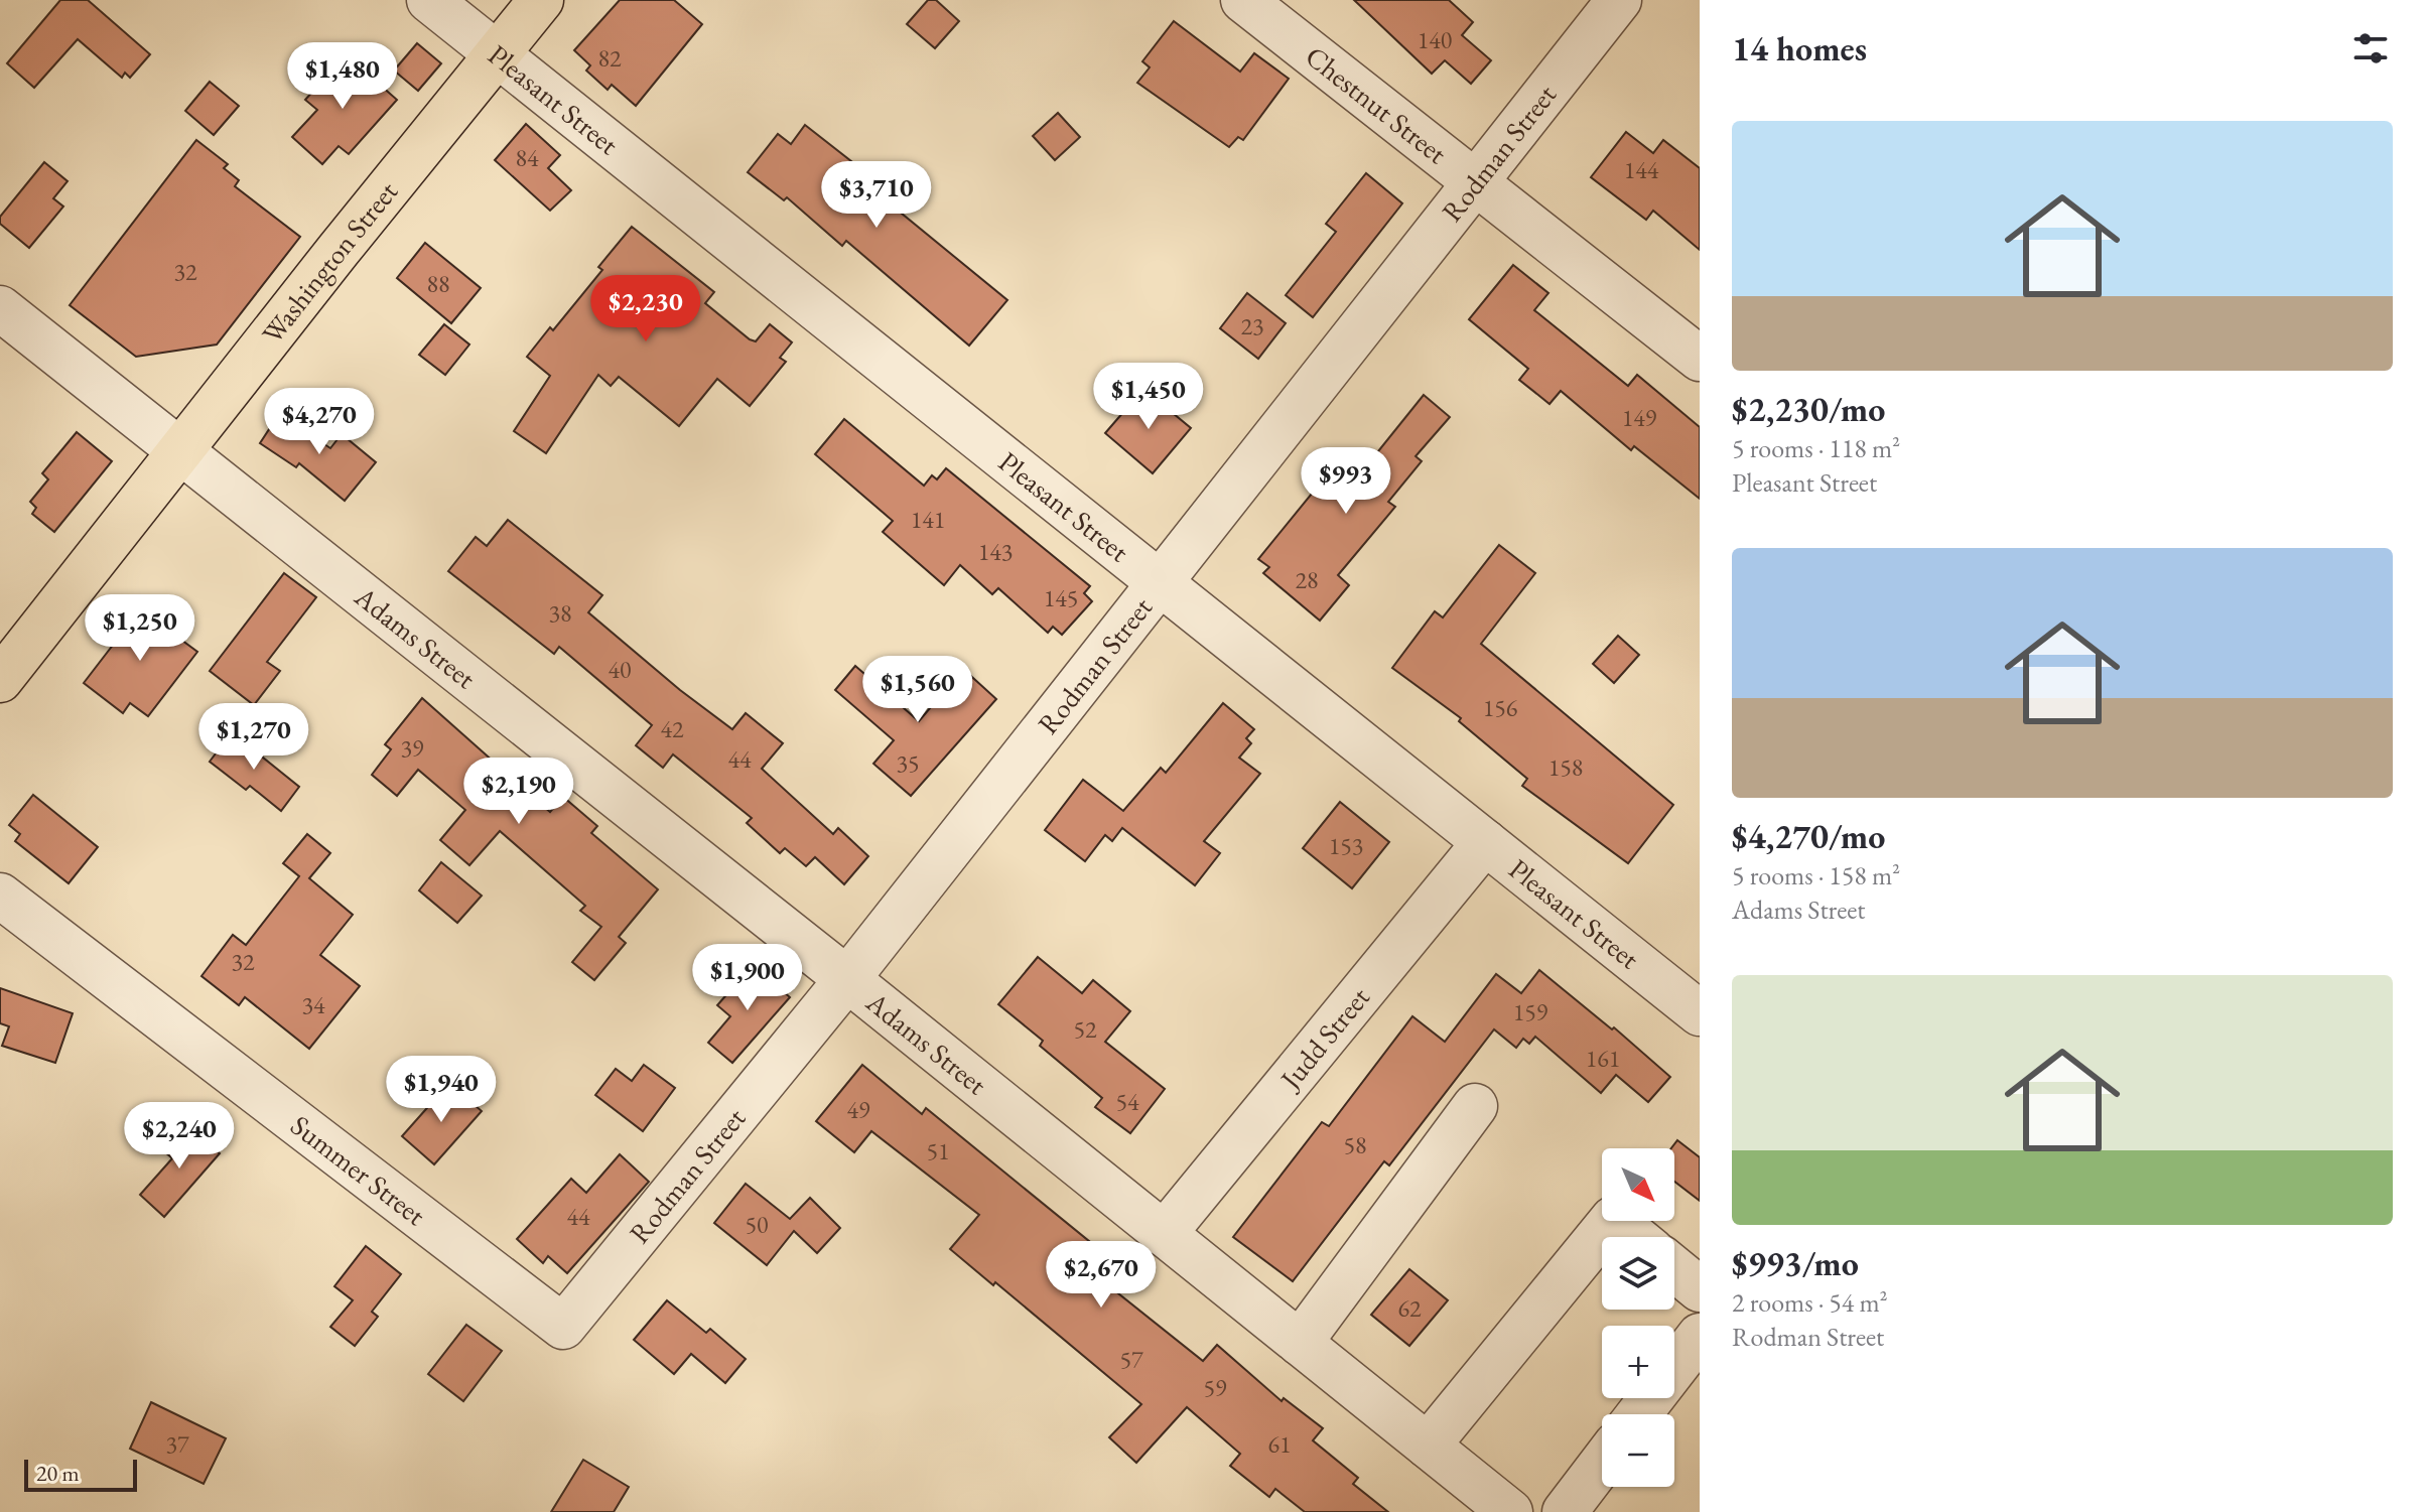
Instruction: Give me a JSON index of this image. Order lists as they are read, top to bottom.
{
  "streets": {
    "main road": ["Washington Street"],
    "street": [
      "Pleasant Street",
      "Chestnut Street",
      "Rodman Street",
      "Adams Street",
      "Judd Street",
      "Summer Street"
    ]
  },
  "crossings": [
    ["Pleasant Street", "Rodman Street"],
    ["Pleasant Street", "Washington Street"],
    ["Pleasant Street", "Judd Street"],
    ["Chestnut Street", "Rodman Street"],
    ["Rodman Street", "Adams Street"],
    ["Rodman Street", "Summer Street"],
    ["Washington Street", "Adams Street"],
    ["Adams Street", "Judd Street"]
  ],
  "house_numbers": [
    "140",
    "82",
    "84",
    "144",
    "32",
    "88",
    "23",
    "149",
    "141",
    "143",
    "28",
    "145",
    "38",
    "40",
    "156",
    "42",
    "39",
    "44",
    "35",
    "158",
    "153",
    "32",
    "34",
    "159",
    "52",
    "161",
    "54",
    "49",
    "58",
    "51",
    "44",
    "50",
    "62",
    "57",
    "59",
    "37",
    "61"
  ],
  "scale_bar": "20 m",
  "north": "bottom right",
  "page": {
    "heading": "14 homes",
    "price": [
      "$1,480",
      "$3,710",
      "$2,230",
      "$1,450",
      "$4,270",
      "$993",
      "$1,250",
      "$1,560",
      "$1,270",
      "$2,190",
      "$1,900",
      "$1,940",
      "$2,240",
      "$2,670"
    ],
    "list": [
      {
        "name": "$2,230/mo",
        "note": "5 rooms · 118 m² · Pleasant Street"
      },
      {
        "name": "$4,270/mo",
        "note": "5 rooms · 158 m² · Adams Street"
      },
      {
        "name": "$993/mo",
        "note": "2 rooms · 54 m² · Rodman Street"
      }
    ],
    "map_buttons": ["+", "−"],
    "scale": "20 m"
  }
}
